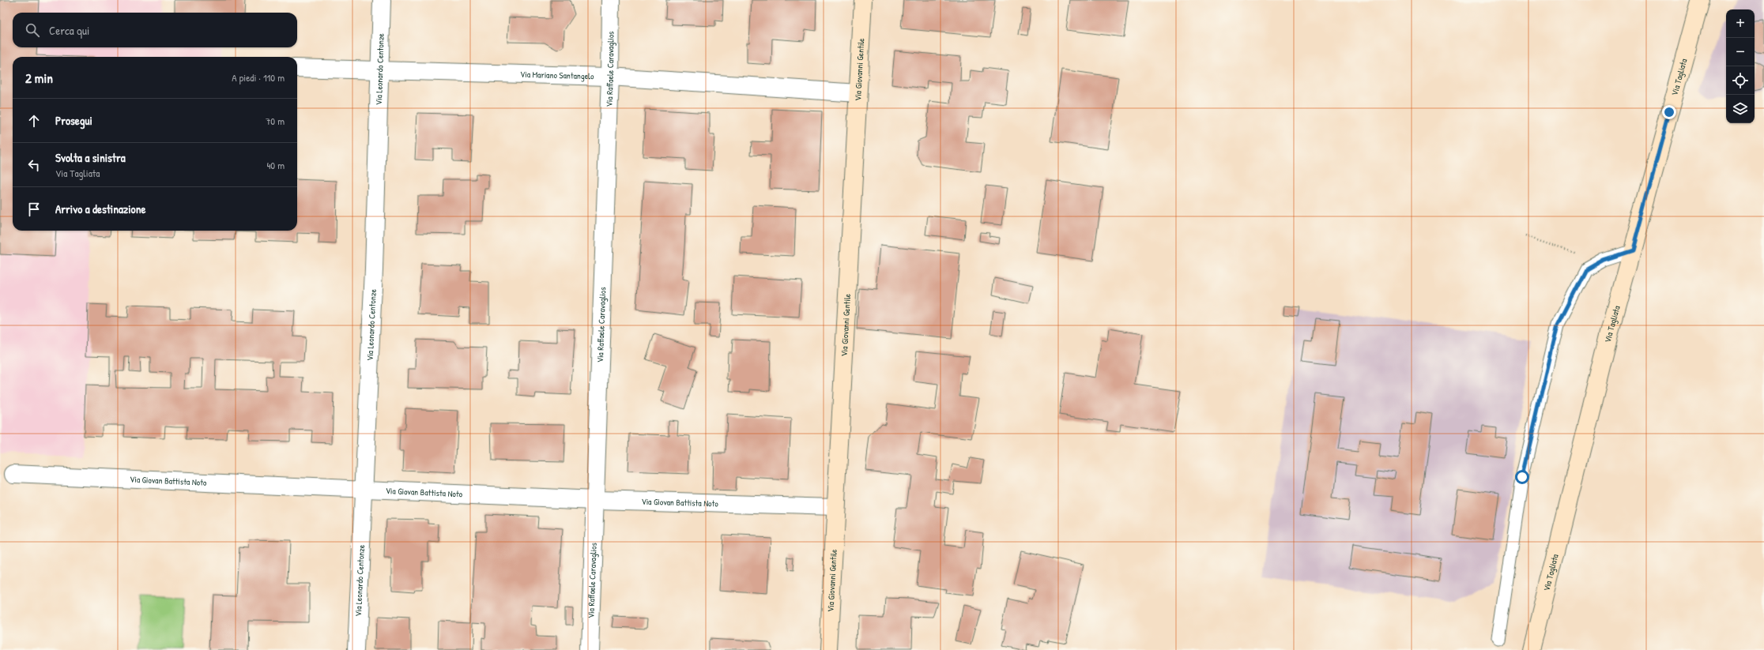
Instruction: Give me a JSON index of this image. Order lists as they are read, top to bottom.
{
  "streets": {
    "street": [
      "Via Leonardo Centonze",
      "Via Raffaele Caravaglios",
      "Via Giovanni Gentile",
      "Via Mariano Santangelo",
      "Via Tagliata",
      "Via Giovan Battista Noto"
    ]
  },
  "crossings": [
    ["Via Leonardo Centonze", "Via Mariano Santangelo"],
    ["Via Leonardo Centonze", "Via Giovan Battista Noto"],
    ["Via Raffaele Caravaglios", "Via Mariano Santangelo"],
    ["Via Raffaele Caravaglios", "Via Giovan Battista Noto"],
    ["Via Giovanni Gentile", "Via Mariano Santangelo"],
    ["Via Giovanni Gentile", "Via Giovan Battista Noto"]
  ],
  "page": {
    "map_buttons": ["+", "−"],
    "search": "Cerca qui",
    "heading": ["2 min", "A piedi · 110 m"],
    "list": [
      ["Prosegui", "70 m"],
      ["Svolta a sinistra", "Via Tagliata", "40 m"],
      "Arrivo a destinazione"
    ]
  }
}
